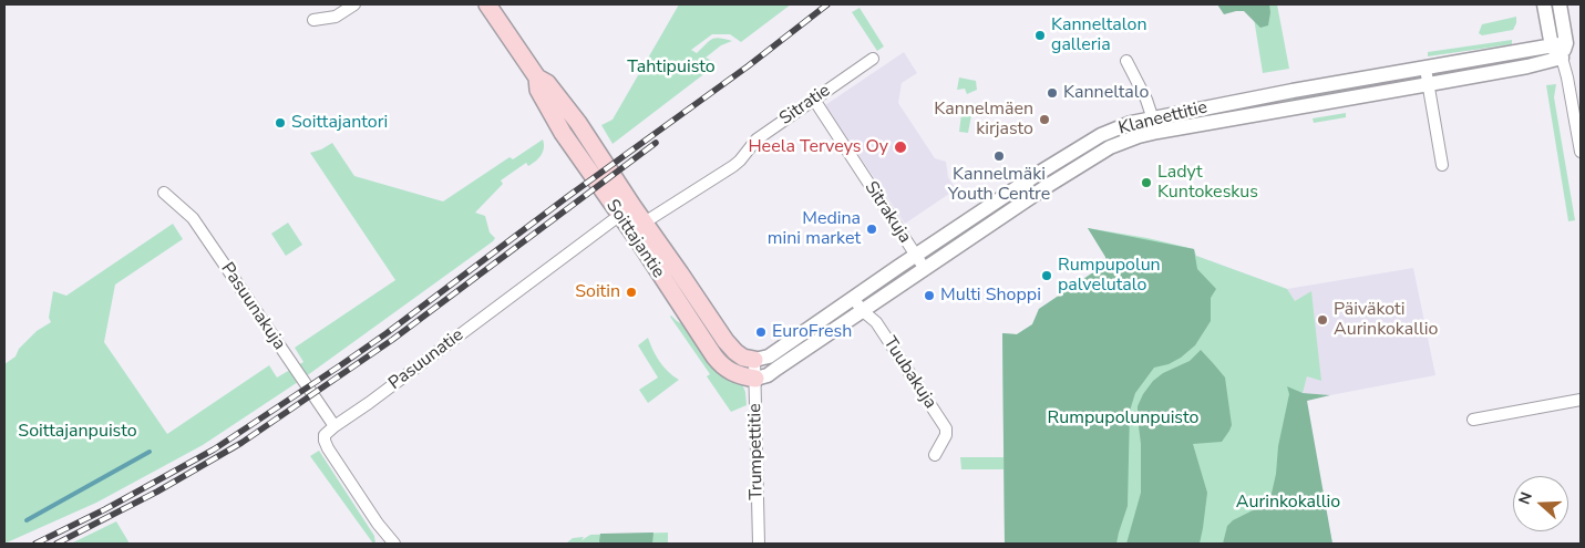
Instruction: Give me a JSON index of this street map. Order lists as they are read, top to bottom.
{
  "streets": {
    "main road": ["Soittajantie"],
    "street": [
      "Sitratie",
      "Klaneettitie",
      "Sitrakuja",
      "Pasuunakuja",
      "Pasuunatie",
      "Tuubakuja",
      "Trumpettitie"
    ]
  },
  "crossings": [
    ["Sitratie", "Sitrakuja"],
    ["Sitratie", "Soittajantie"],
    ["Klaneettitie", "Sitrakuja"],
    ["Klaneettitie", "Soittajantie"],
    ["Klaneettitie", "Tuubakuja"],
    ["Klaneettitie", "Trumpettitie"],
    ["Soittajantie", "Pasuunatie"],
    ["Soittajantie", "Trumpettitie"],
    ["Pasuunakuja", "Pasuunatie"]
  ],
  "parks": [
    "Tahtipuisto",
    "Rumpupolunpuisto",
    "Soittajanpuisto",
    "Aurinkokallio"
  ],
  "places": [
    "Kanneltalon galleria",
    "Kanneltalo",
    "Kannelmäen kirjasto",
    "Soittajantori",
    "Heela Terveys Oy",
    "Kannelmäki Youth Centre",
    "Ladyt Kuntokeskus",
    "Medina mini market",
    "Rumpupolun palvelutalo",
    "Soitin",
    "Multi Shoppi",
    "Päiväkoti Aurinkokallio",
    "EuroFresh"
  ],
  "north": "left"
}
